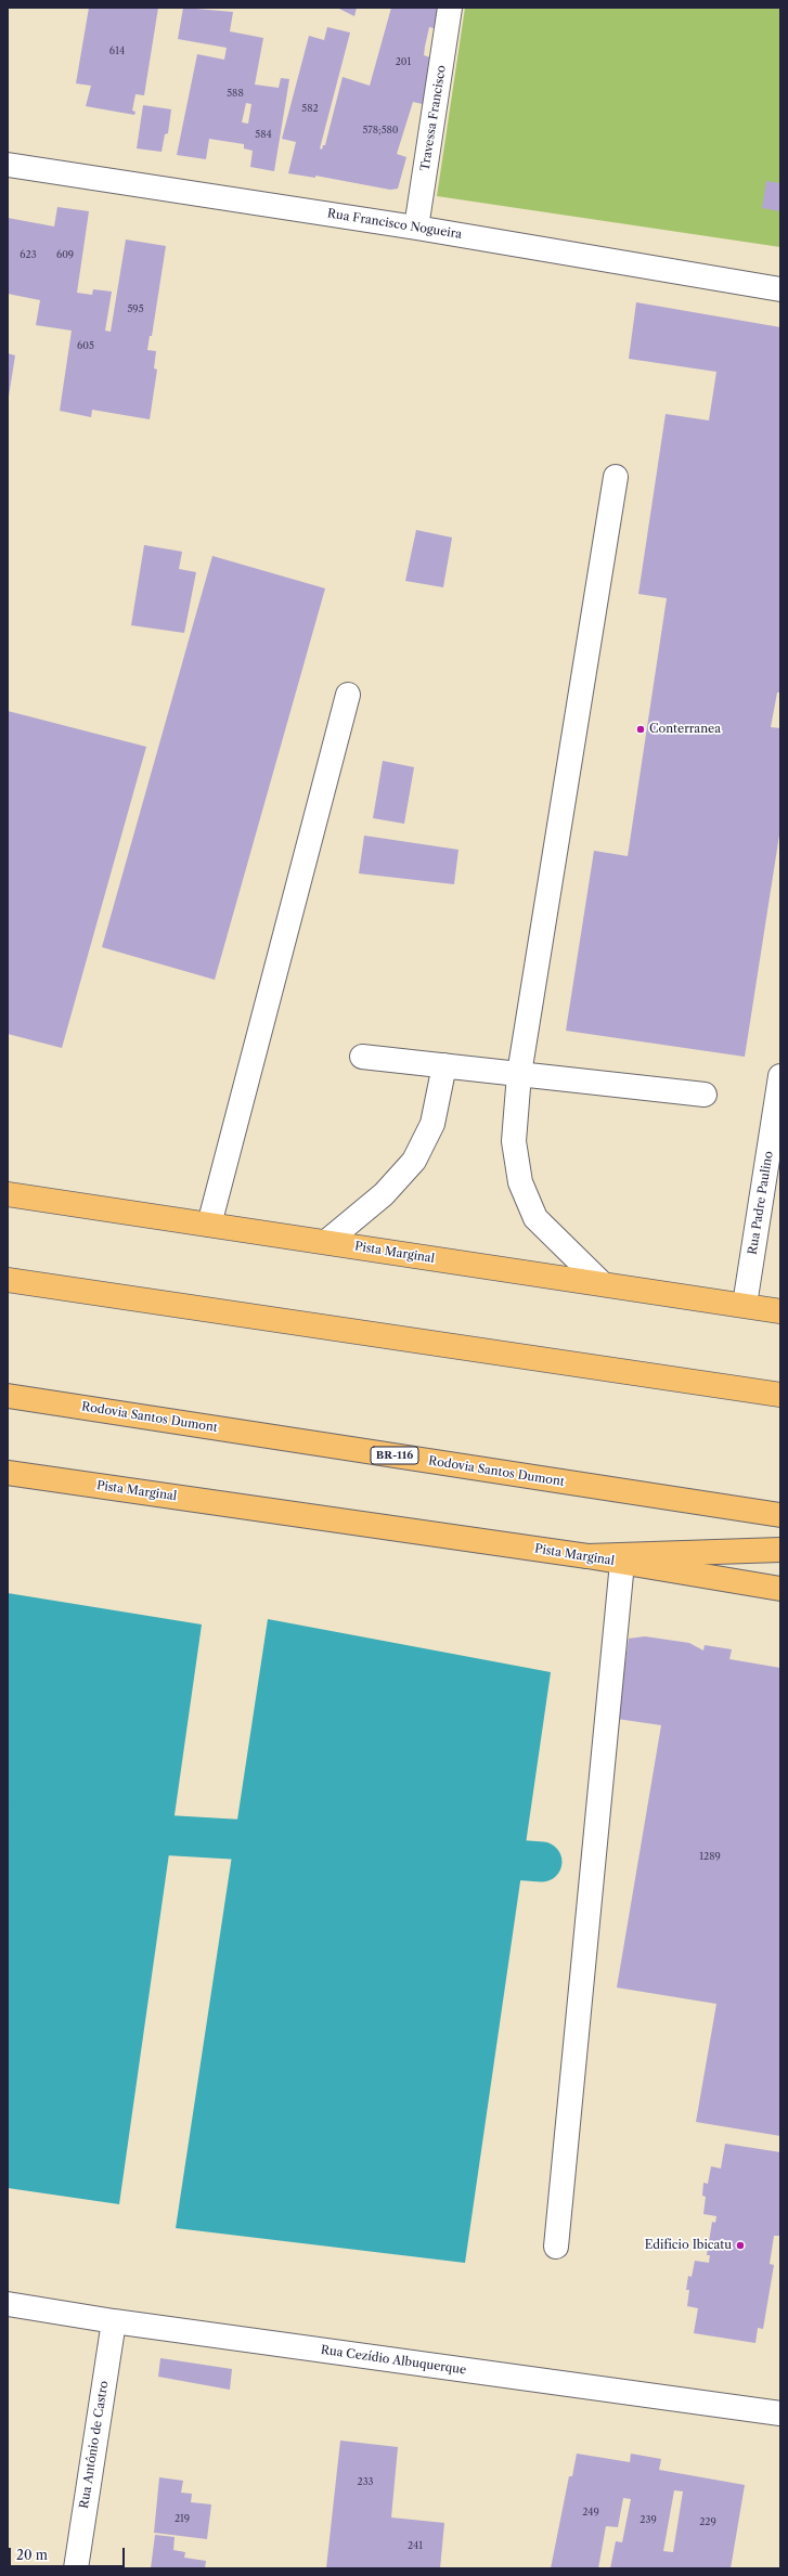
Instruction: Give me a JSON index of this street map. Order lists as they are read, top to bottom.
{
  "streets": {
    "main road": ["Pista Marginal", "Rodovia Santos Dumont", "BR-116"],
    "street": [
      "Travessa Francisco",
      "Rua Francisco Nogueira",
      "Rua Padre Paulino",
      "Rua Cezídio Albuquerque",
      "Rua Antônio de Castro"
    ]
  },
  "crossings": [
    ["Travessa Francisco", "Rua Francisco Nogueira"],
    ["Rua Padre Paulino", "Pista Marginal"],
    ["Rua Cezídio Albuquerque", "Rua Antônio de Castro"]
  ],
  "places": ["Conterranea", "Edifício Ibicatu"],
  "house_numbers": [
    "614",
    "201",
    "588",
    "582",
    "578;580",
    "584",
    "623",
    "609",
    "595",
    "605",
    "1289",
    "233",
    "249",
    "219",
    "239",
    "229",
    "241"
  ],
  "scale_bar": "20 m"
}
